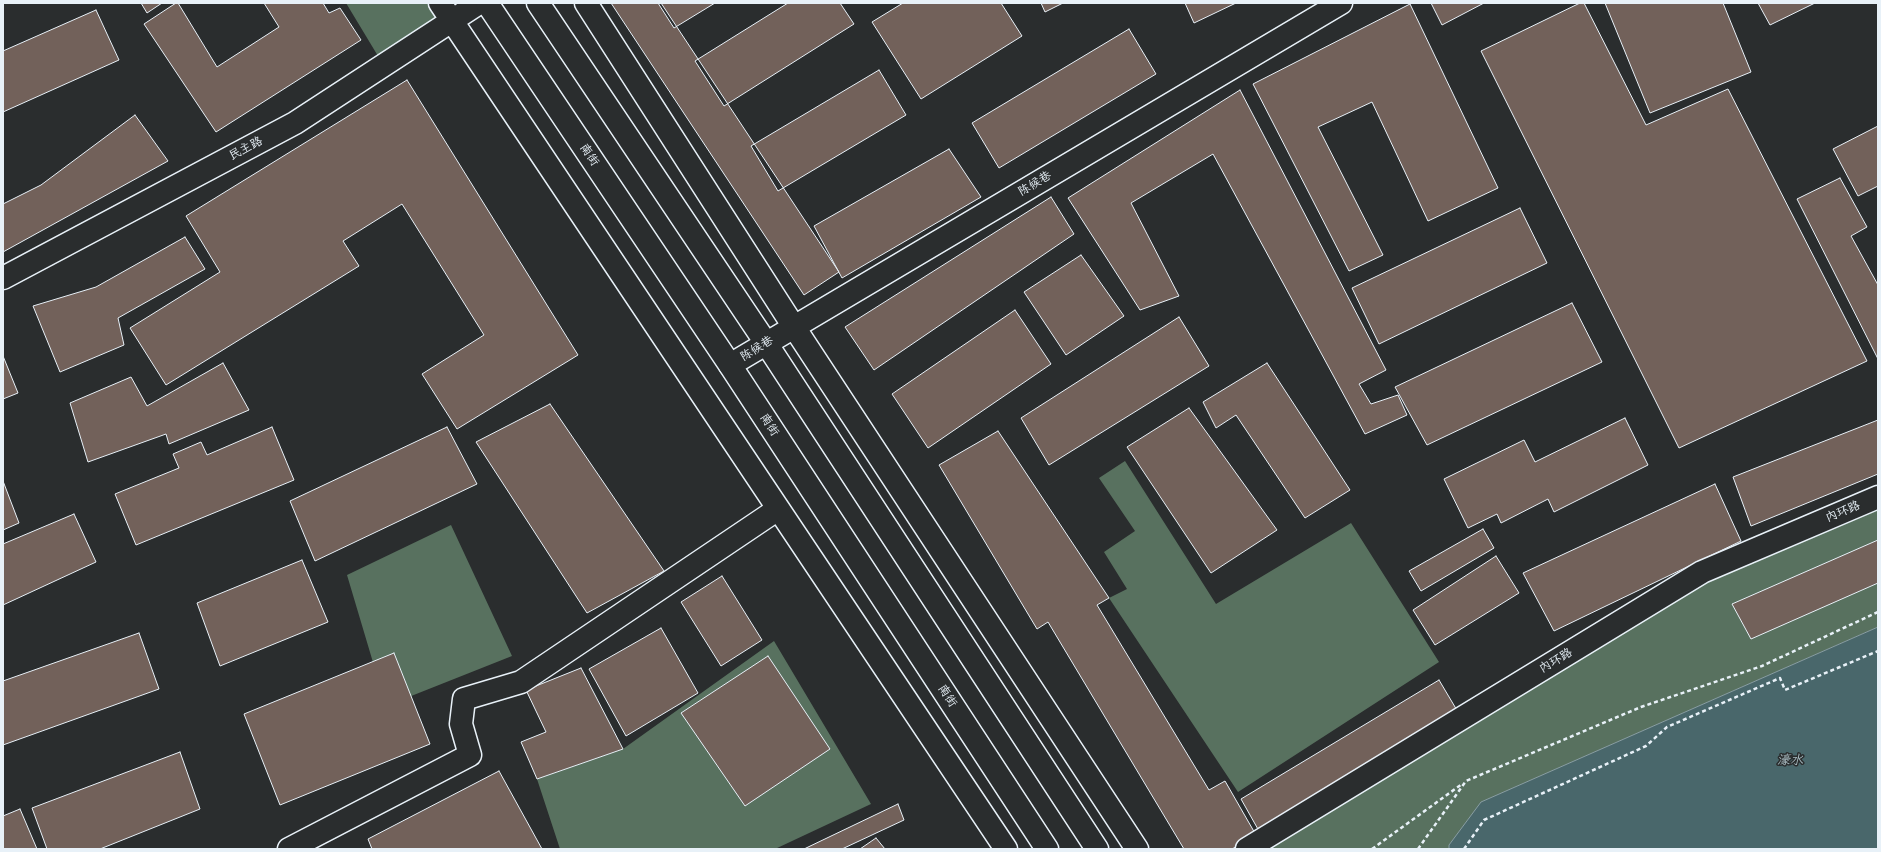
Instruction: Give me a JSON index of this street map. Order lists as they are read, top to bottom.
{
  "streets": {
    "street": [
      "民主路",
      "南街",
      "陈候巷",
      "内环路"
    ]
  },
  "crossings": [
    ["南街", "陈候巷"]
  ],
  "water": ["濠水"]
}
